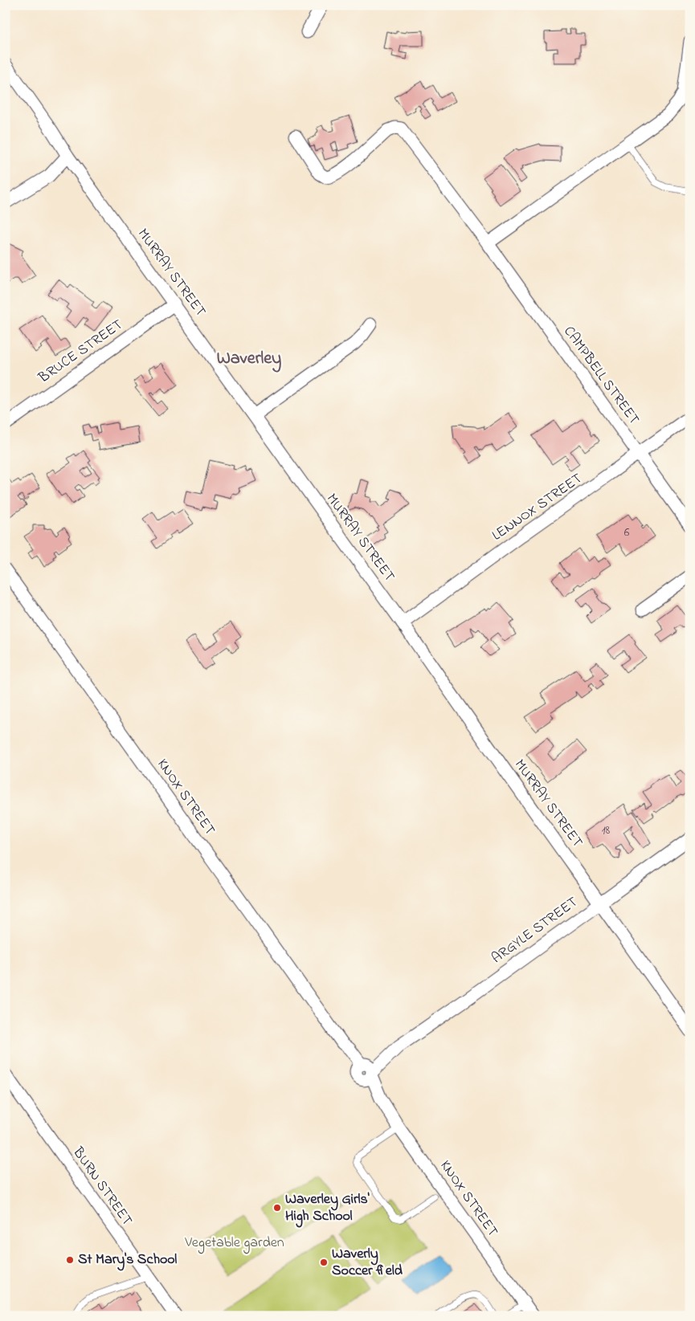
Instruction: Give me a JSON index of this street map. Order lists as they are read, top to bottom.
{
  "streets": {
    "street": [
      "MURRAY STREET",
      "BRUCE STREET",
      "CAMPBELL STREET",
      "LENNOX STREET",
      "KNOX STREET",
      "ARGYLE STREET",
      "BURN STREET"
    ]
  },
  "crossings": [
    ["MURRAY STREET", "BRUCE STREET"],
    ["MURRAY STREET", "LENNOX STREET"],
    ["MURRAY STREET", "ARGYLE STREET"],
    ["CAMPBELL STREET", "LENNOX STREET"],
    ["KNOX STREET", "ARGYLE STREET"]
  ],
  "districts": ["Waverley"],
  "parks": ["Vegetable garden"],
  "places": ["Waverley Girls' High School", "St Mary's School", "Waverly Soccer field"],
  "house_numbers": ["6", "18"]
}
